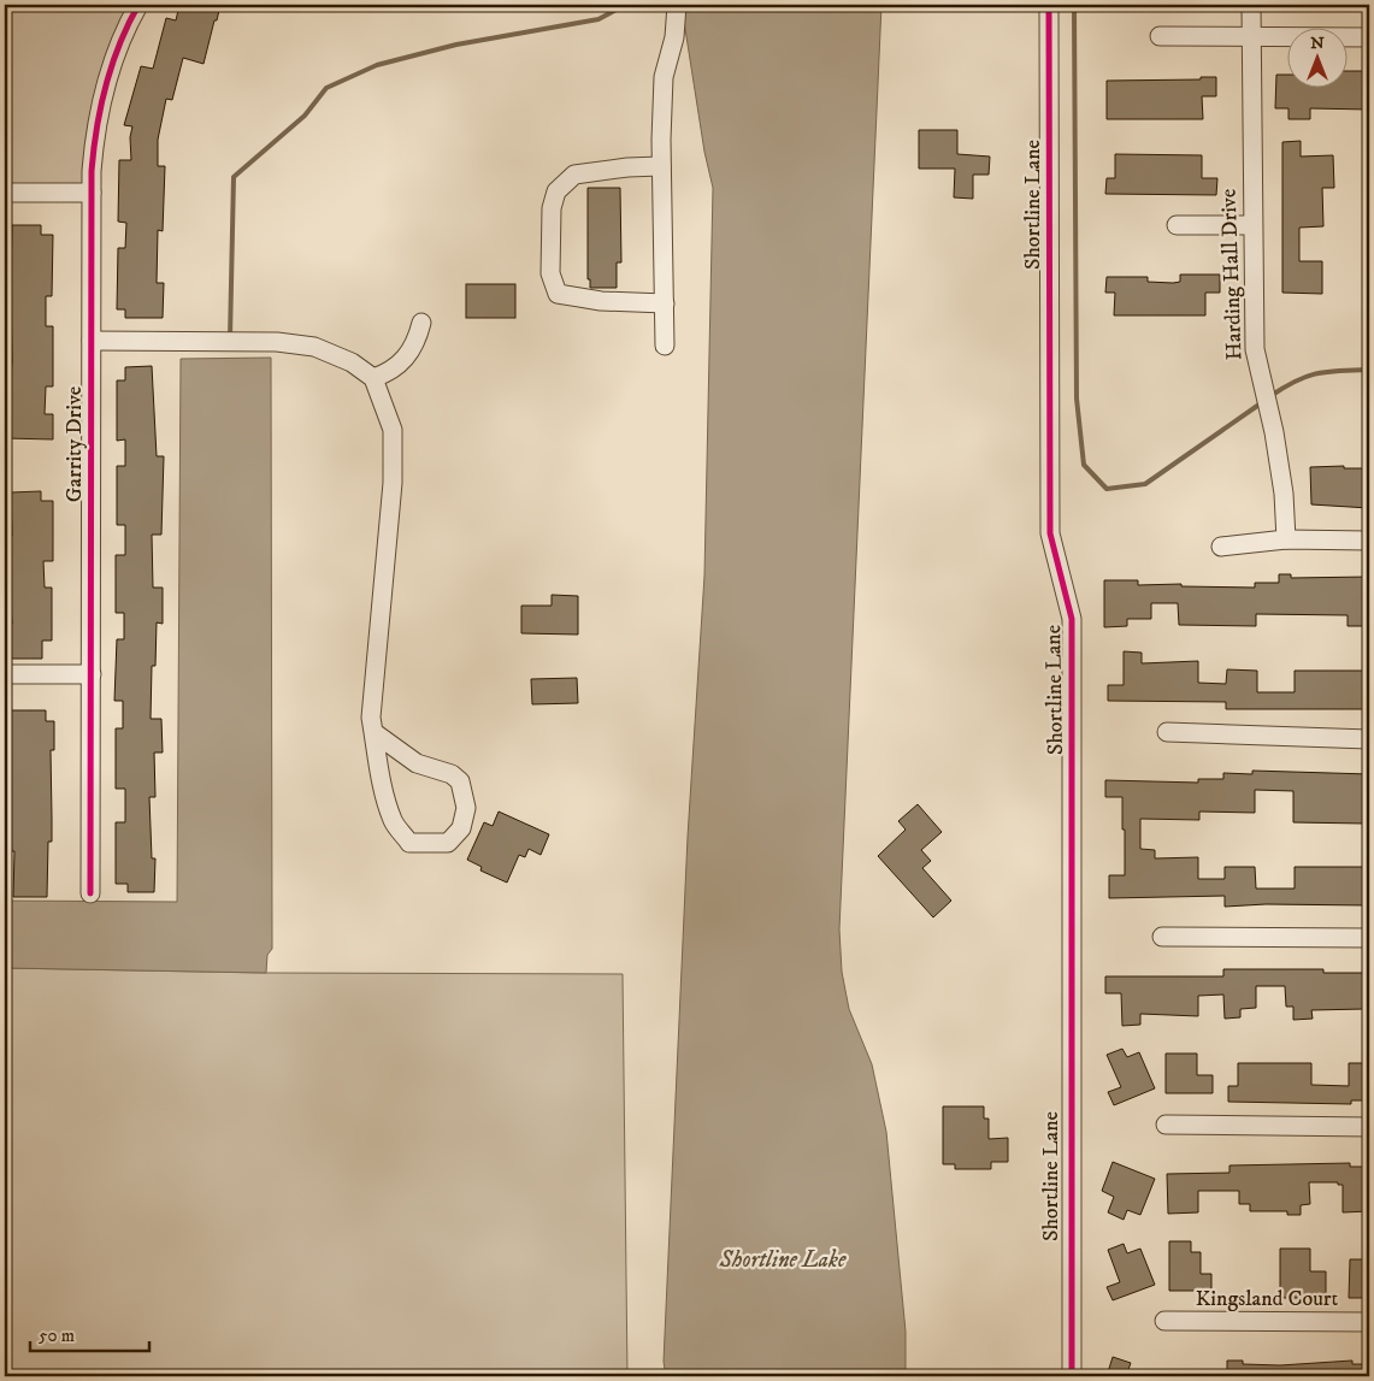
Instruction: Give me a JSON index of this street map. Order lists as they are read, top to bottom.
{
  "streets": {
    "street": [
      "Shortline Lane",
      "Harding Hall Drive",
      "Garrity Drive",
      "Kingsland Court"
    ]
  },
  "water": ["Shortline Lake"],
  "scale_bar": "50 m",
  "north": "top"
}
